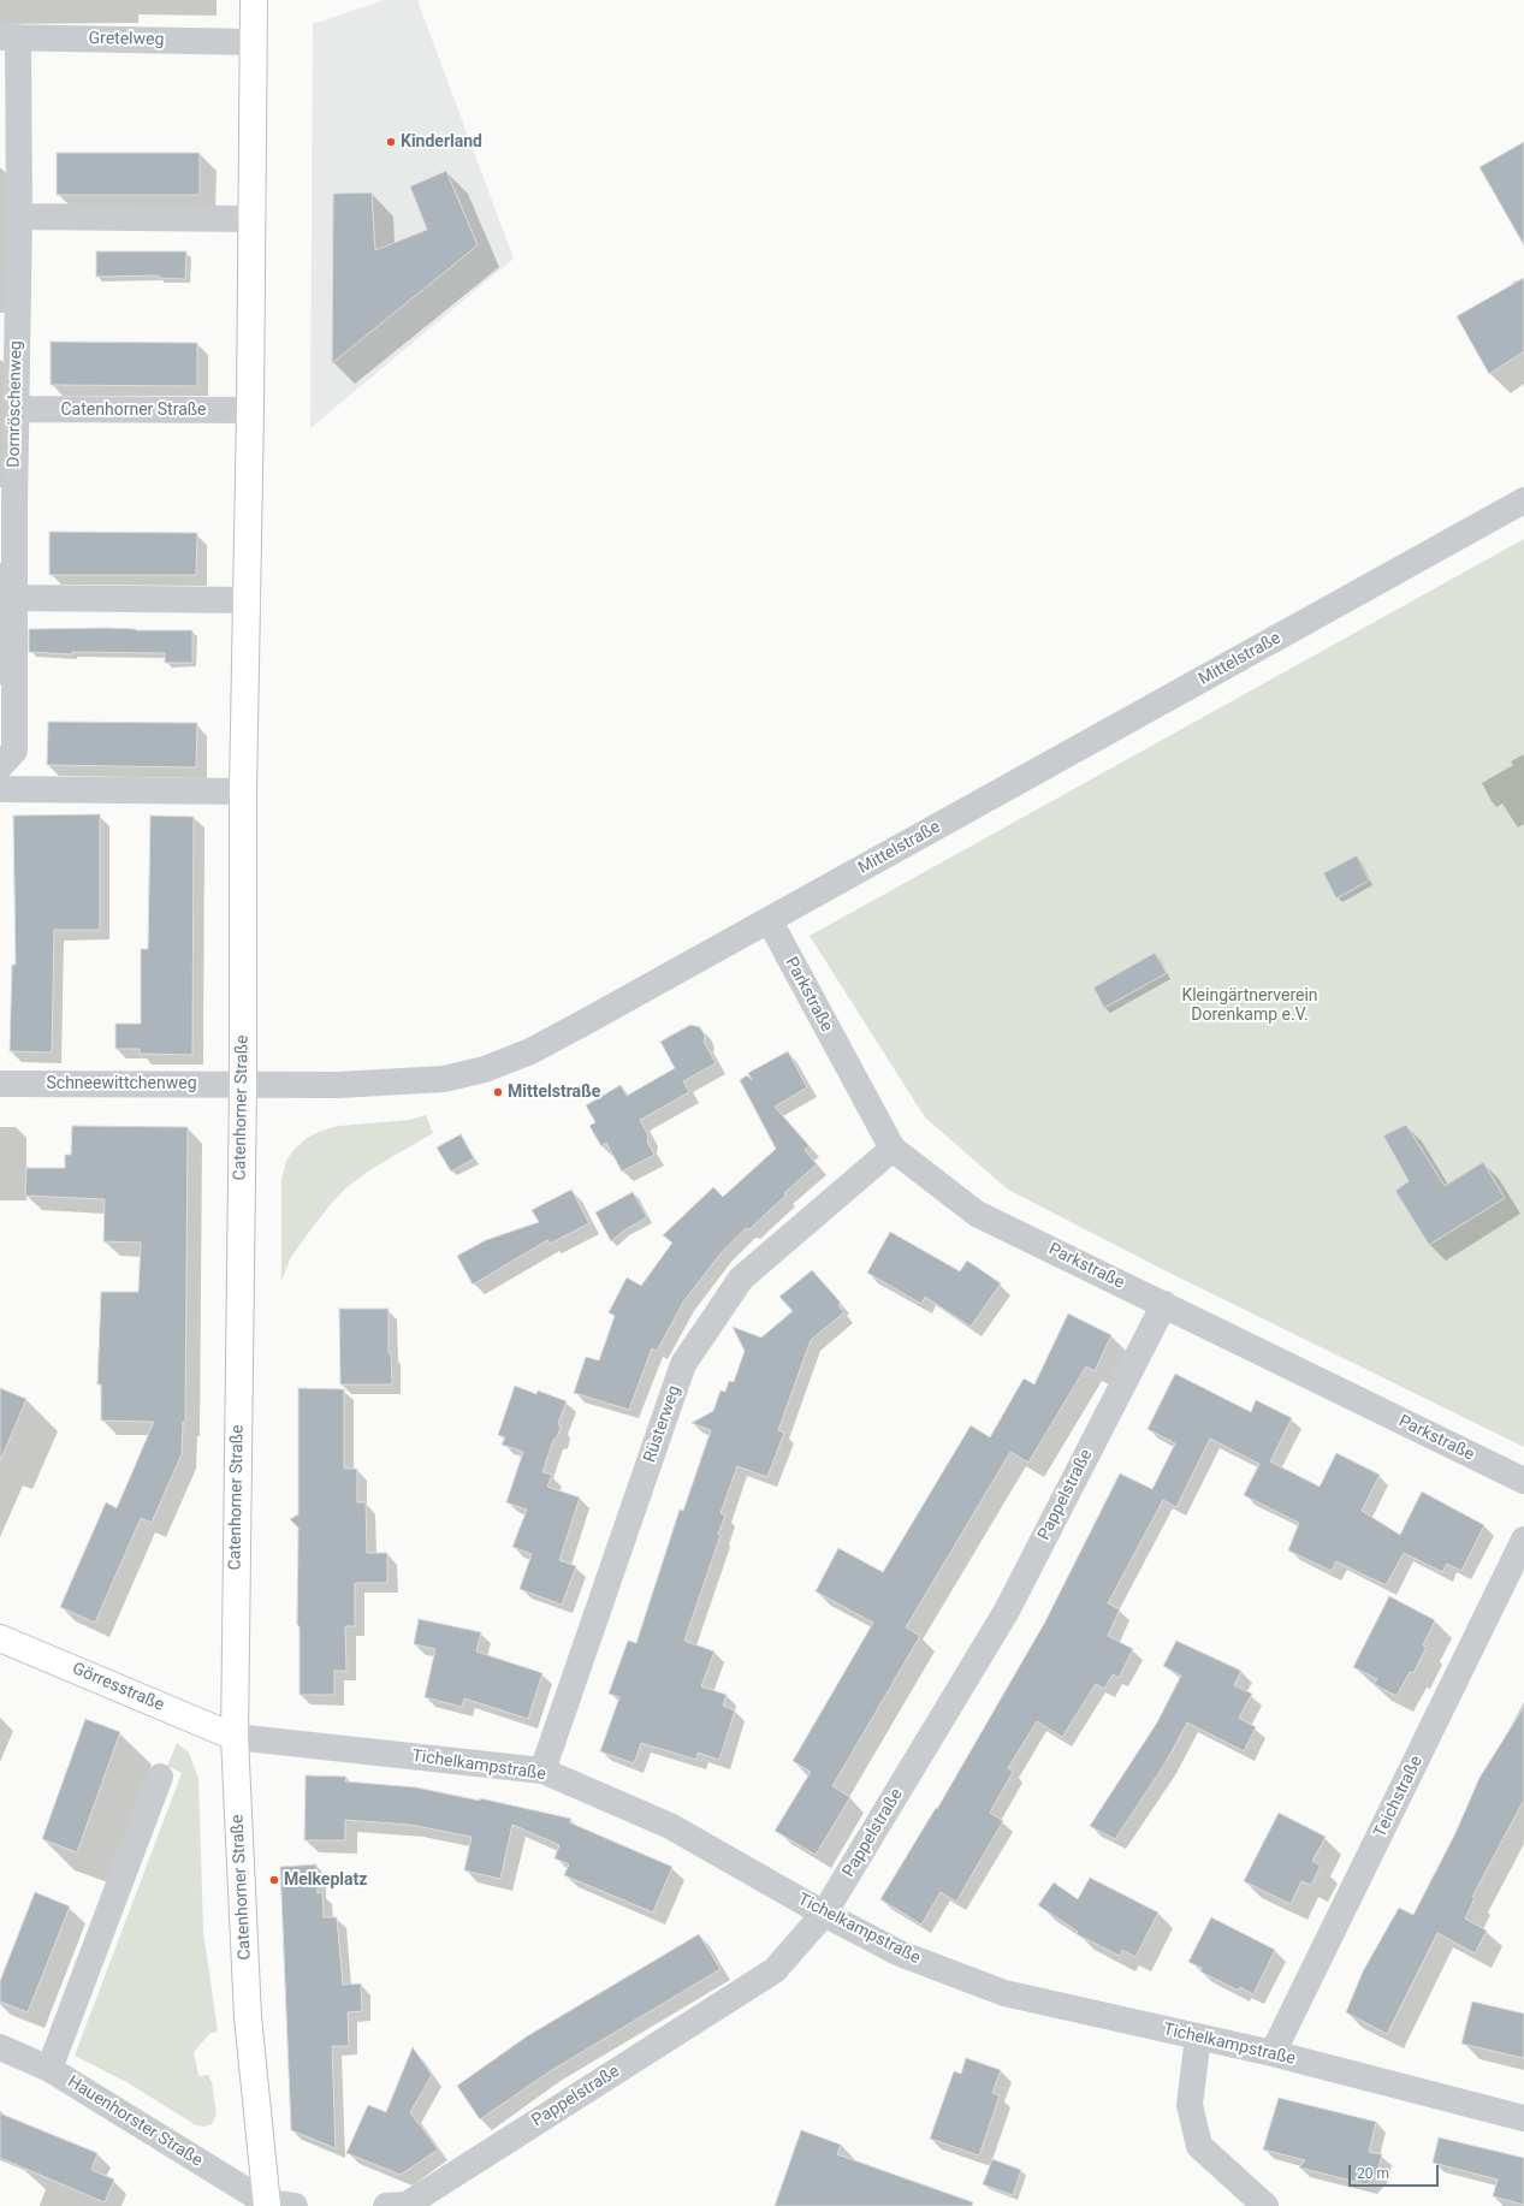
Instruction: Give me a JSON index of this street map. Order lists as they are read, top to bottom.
{
  "streets": {
    "street": [
      "Gretelweg",
      "Dornröschenweg",
      "Catenhorner Straße",
      "Mittelstraße",
      "Parkstraße",
      "Schneewittchenweg",
      "Rüsterweg",
      "Pappelstraße",
      "Görresstraße",
      "Tichelkampstraße",
      "Teichstraße",
      "Hauenhorster Straße"
    ]
  },
  "crossings": [
    ["Gretelweg", "Dornröschenweg"],
    ["Gretelweg", "Catenhorner Straße"],
    ["Dornröschenweg", "Catenhorner Straße"],
    ["Catenhorner Straße", "Mittelstraße"],
    ["Catenhorner Straße", "Schneewittchenweg"],
    ["Catenhorner Straße", "Görresstraße"],
    ["Catenhorner Straße", "Tichelkampstraße"],
    ["Catenhorner Straße", "Hauenhorster Straße"],
    ["Mittelstraße", "Parkstraße"],
    ["Mittelstraße", "Schneewittchenweg"],
    ["Parkstraße", "Rüsterweg"],
    ["Parkstraße", "Pappelstraße"],
    ["Rüsterweg", "Tichelkampstraße"],
    ["Pappelstraße", "Tichelkampstraße"],
    ["Görresstraße", "Tichelkampstraße"],
    ["Tichelkampstraße", "Teichstraße"]
  ],
  "parks": ["Kleingärtnerverein Dorenkamp e.V."],
  "places": ["Kinderland", "Mittelstraße", "Melkeplatz"],
  "scale_bar": "20 m"
}
